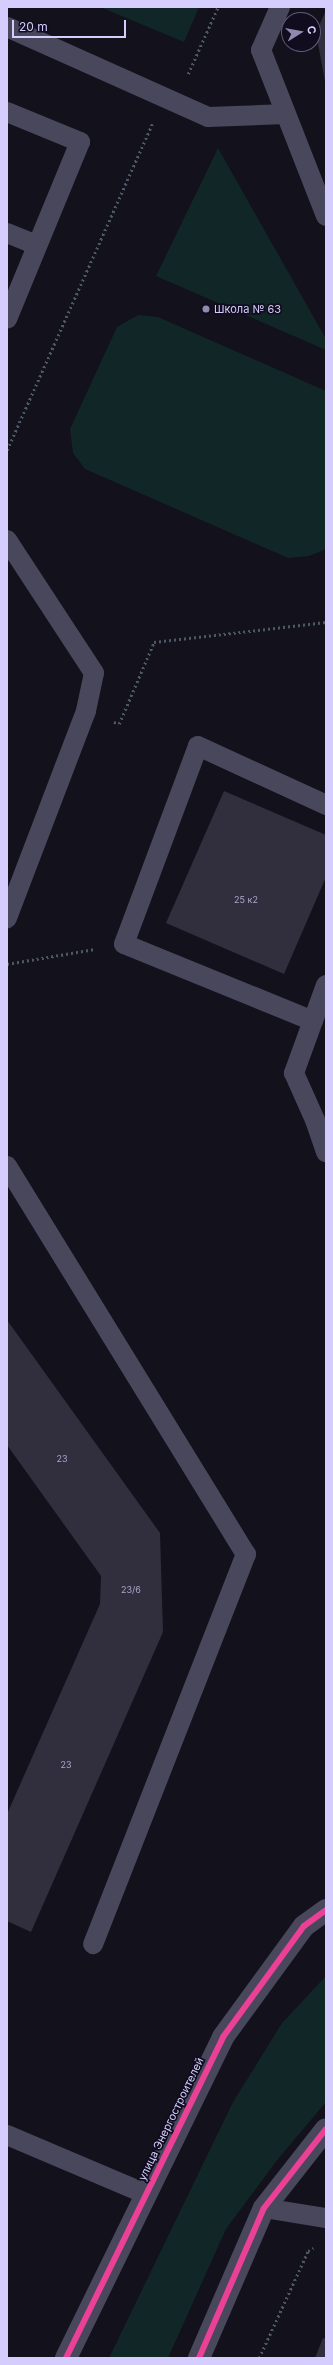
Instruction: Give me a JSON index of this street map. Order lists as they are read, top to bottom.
{
  "streets": {
    "street": ["улица Энергостроителей"]
  },
  "places": ["Школа № 63"],
  "house_numbers": [
    "25 к2",
    "23",
    "23/6",
    "23"
  ],
  "scale_bar": "20 m",
  "north": "right"
}
